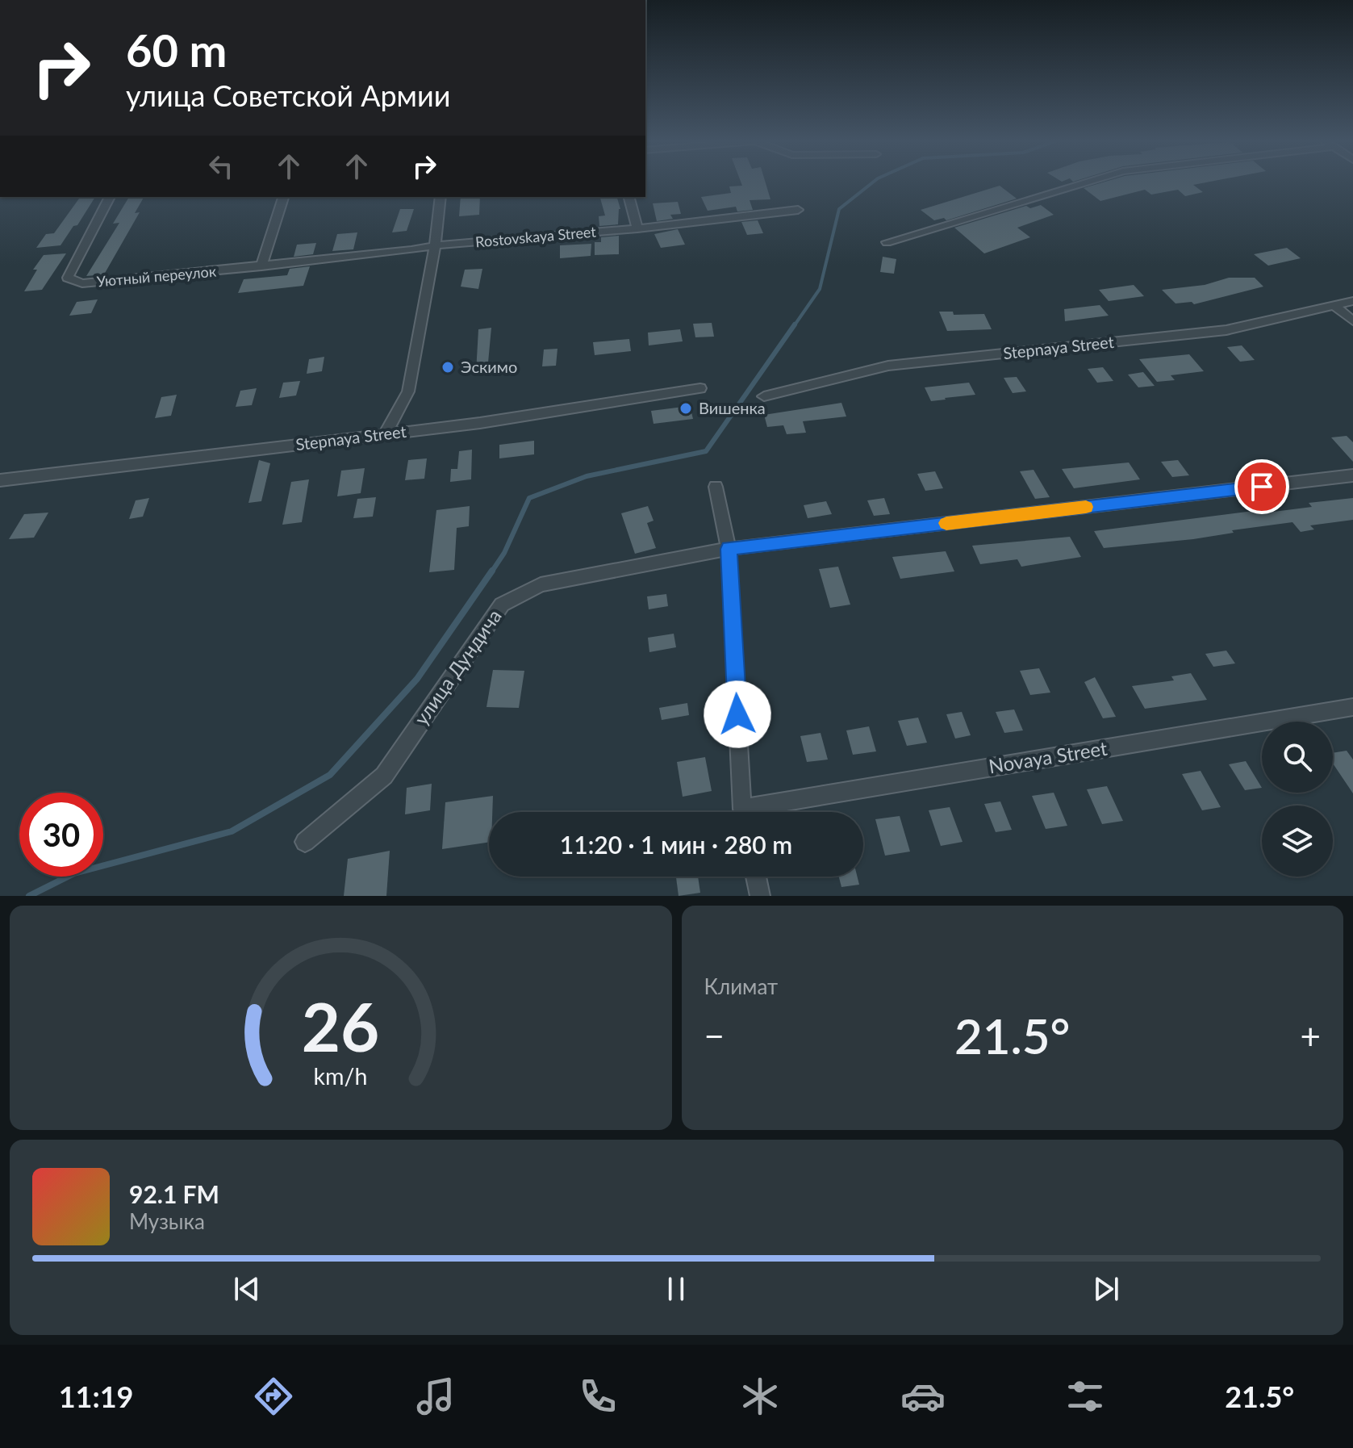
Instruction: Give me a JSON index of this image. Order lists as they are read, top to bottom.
{
  "streets": {
    "street": [
      "Rostovskaya Street",
      "Уютный переулок",
      "Stepnaya Street",
      "улица Дундича",
      "Novaya Street"
    ]
  },
  "crossings": [
    ["Rostovskaya Street", "Уютный переулок"]
  ],
  "places": ["Эскимо", "Вишенка"],
  "page": {
    "turn": ["60 m", "улица Советской Армии"],
    "limit": "30",
    "trip": "11:20 · 1 мин · 280 m",
    "tile": "Климат",
    "heat": ["−", "21.5°", "+"],
    "song": ["92.1 FM", "Музыка"],
    "tabs": ["11:19", "21.5°"],
    "gauge": ["26", "km/h"]
  }
}
